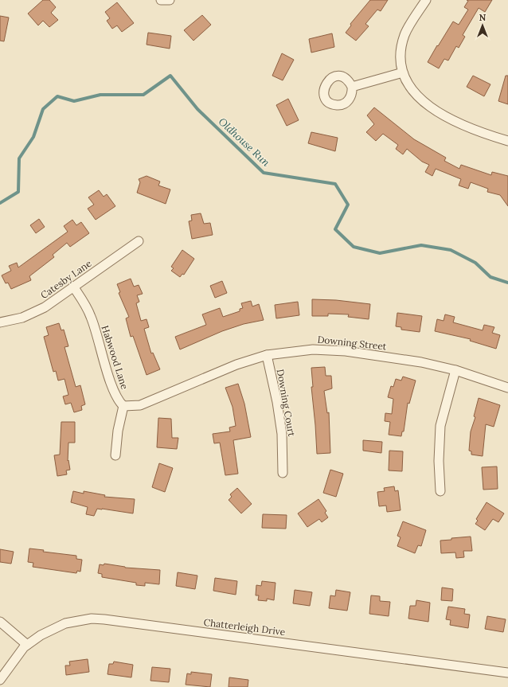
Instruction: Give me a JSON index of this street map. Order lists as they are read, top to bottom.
{
  "streets": {
    "street": [
      "Catesby Lane",
      "Downing Street",
      "Habwood Lane",
      "Downing Court",
      "Chatterleigh Drive"
    ]
  },
  "crossings": [
    ["Catesby Lane", "Habwood Lane"],
    ["Downing Street", "Habwood Lane"],
    ["Downing Street", "Downing Court"]
  ],
  "water": ["Oldhouse Run"],
  "north": "top"
}
